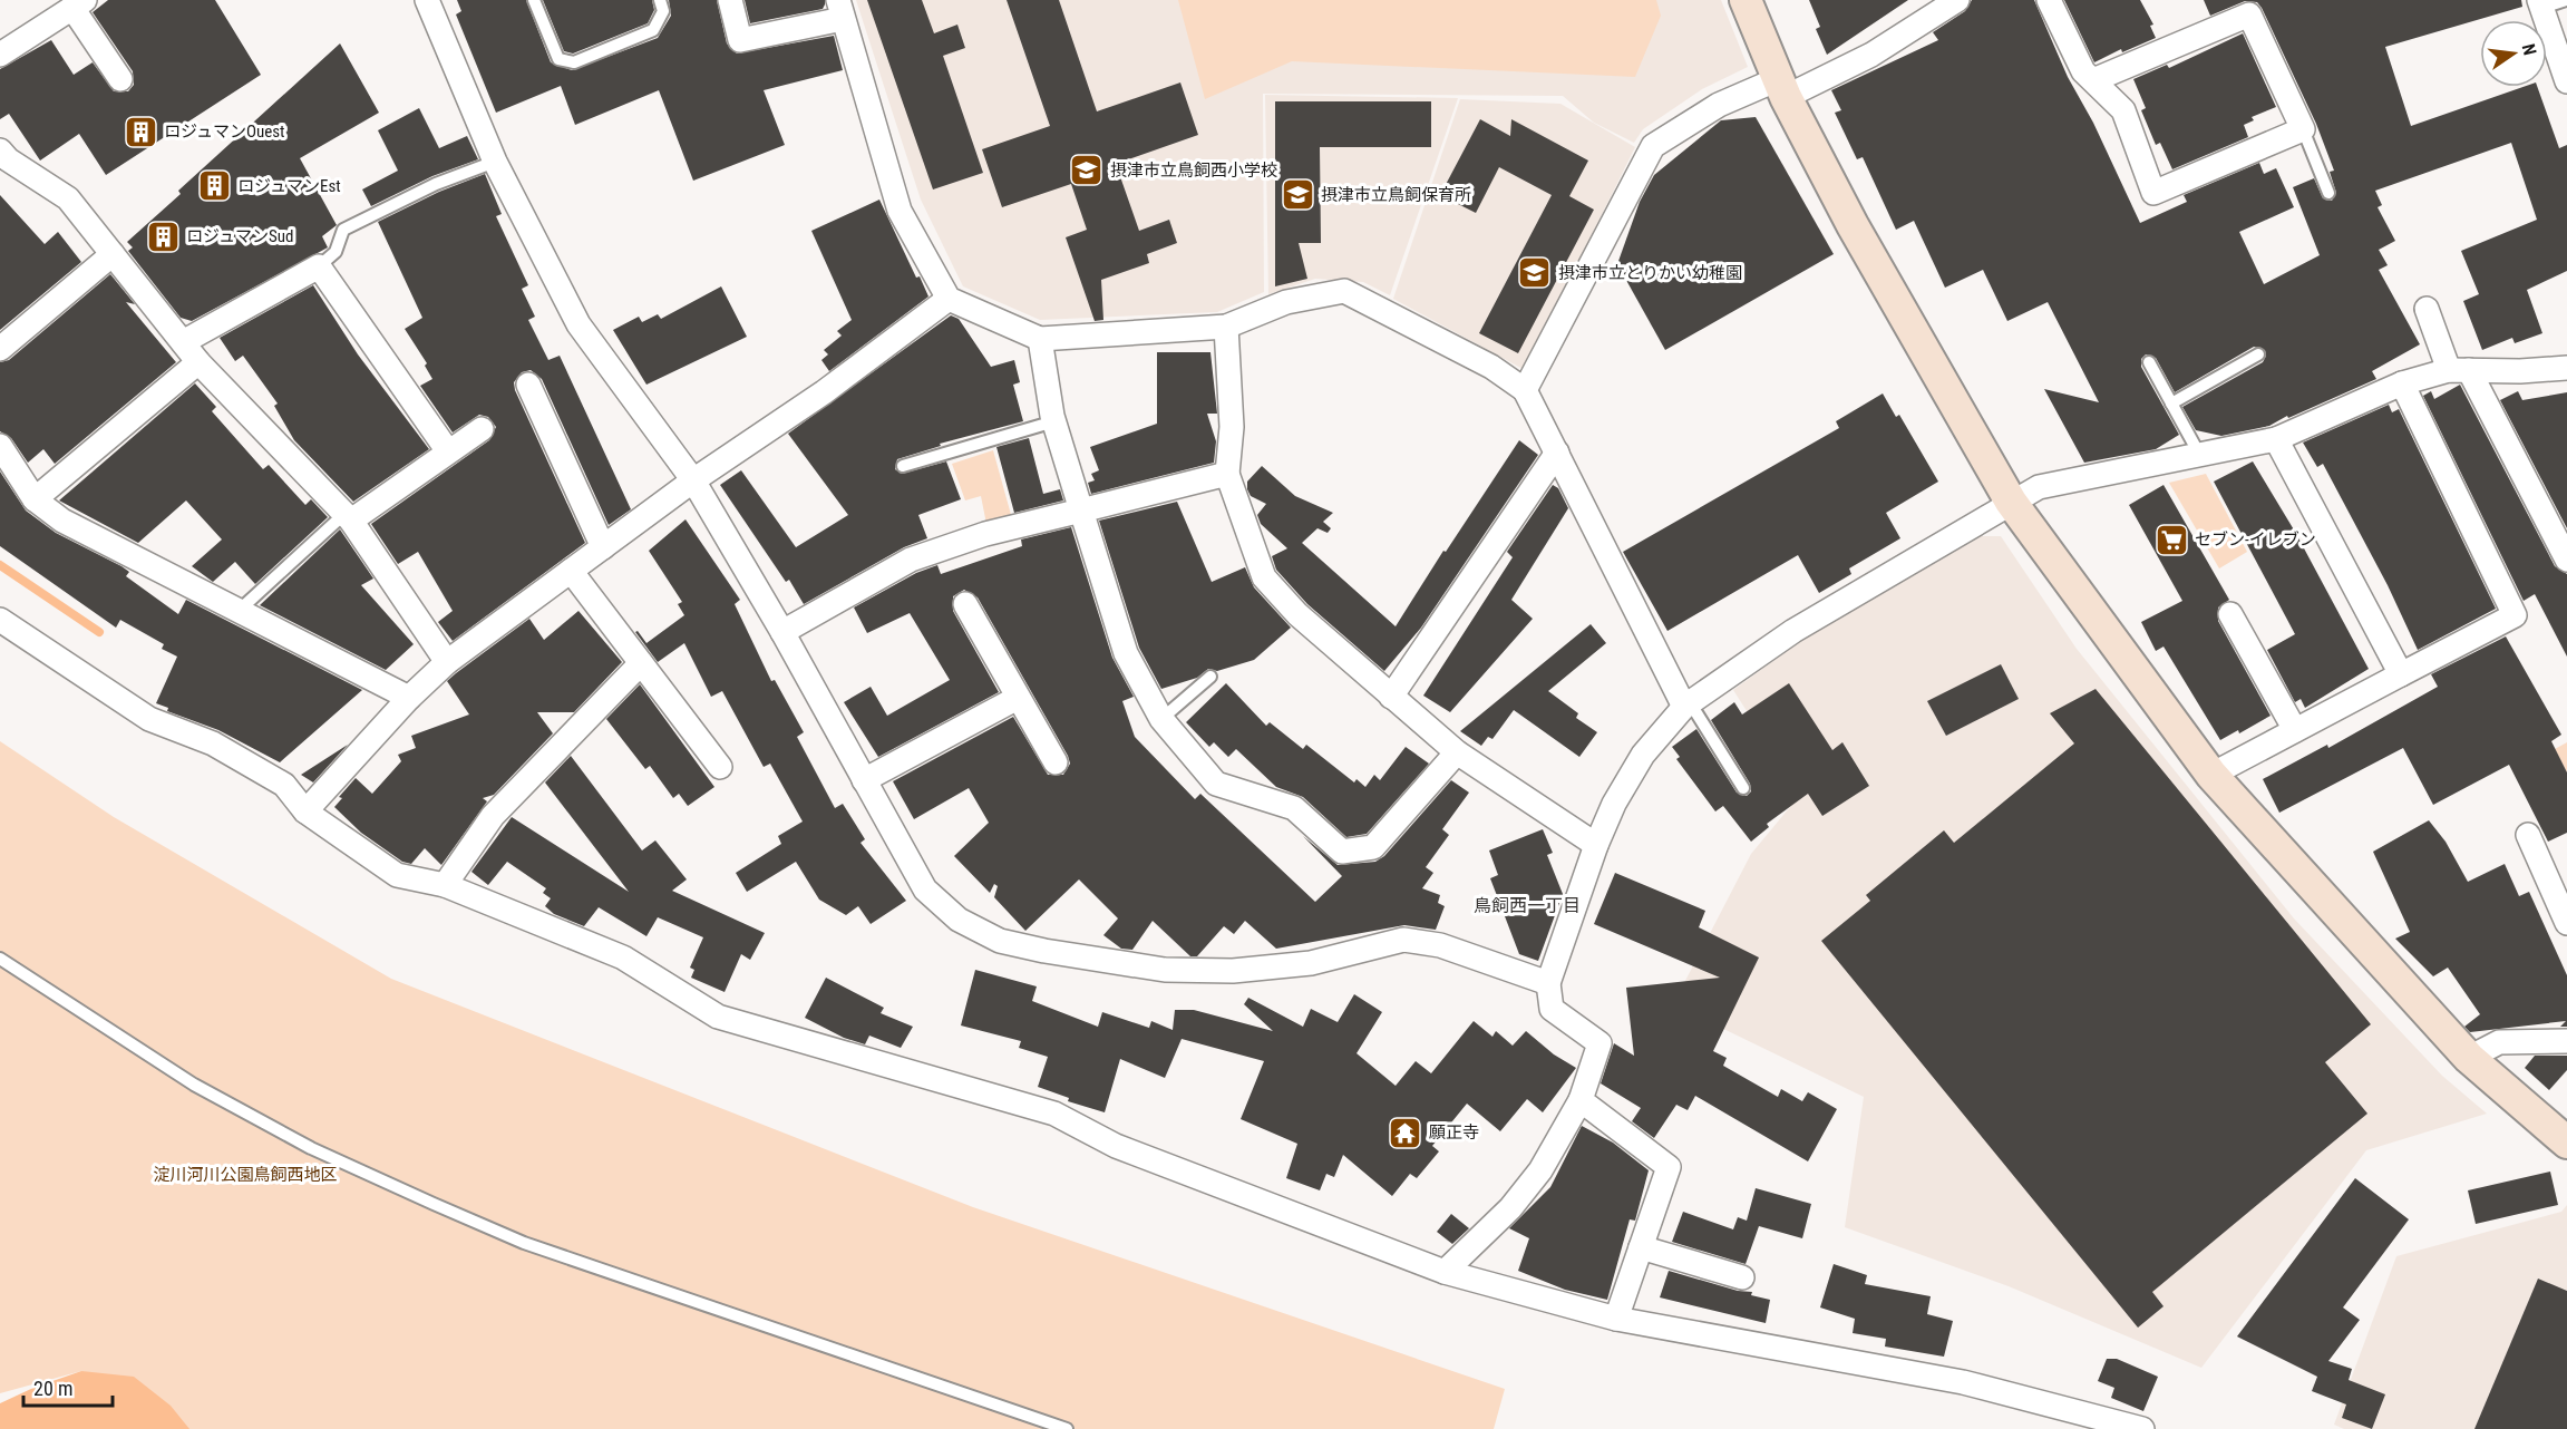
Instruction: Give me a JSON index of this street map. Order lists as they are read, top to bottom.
{
  "districts": ["鳥飼西一丁目"],
  "parks": ["淀川河川公園鳥飼西地区"],
  "places": {
    "building": ["ロジュマンOuest", "ロジュマンEst", "ロジュマンSud"],
    "school or university": ["摂津市立鳥飼西小学校", "摂津市立鳥飼保育所", "摂津市立とりかい幼稚園"],
    "supermarket": ["セブン-イレブン"],
    "temple": ["願正寺"]
  },
  "scale_bar": "20 m",
  "north": "right"
}
